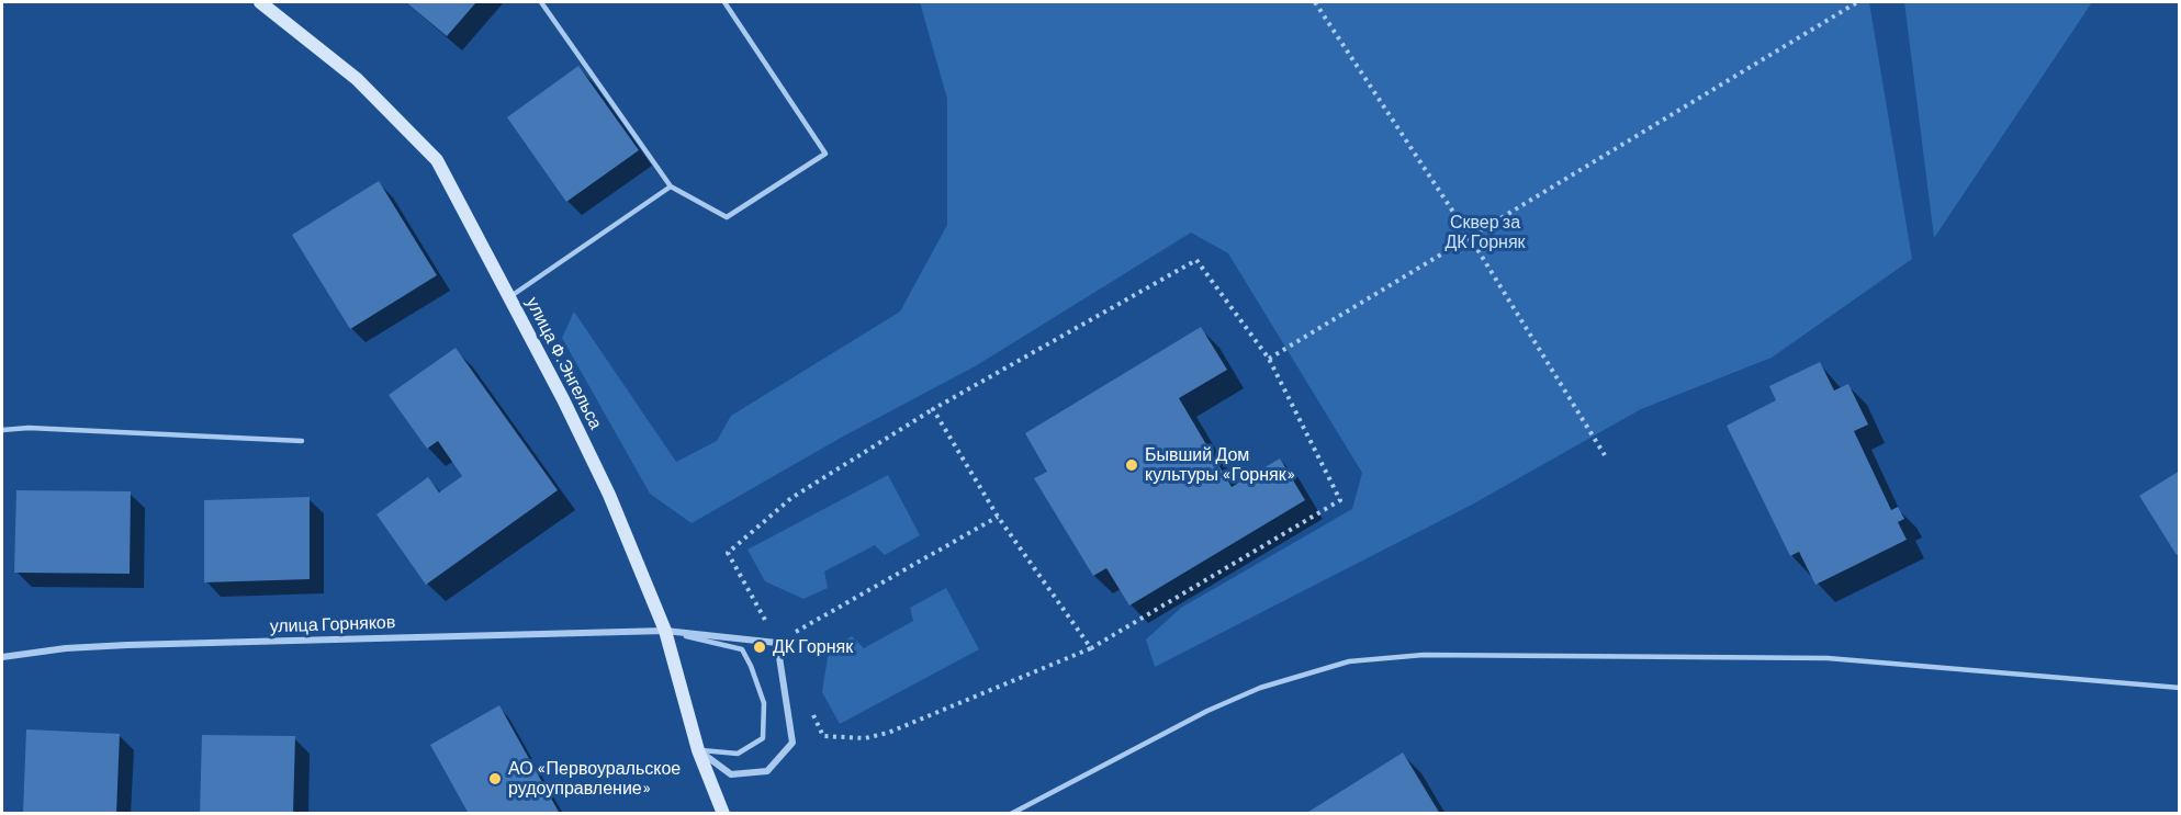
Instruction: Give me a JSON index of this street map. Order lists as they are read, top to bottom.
{
  "streets": {
    "street": ["улица Ф.Энгельса", "улица Горняков"]
  },
  "crossings": [
    ["улица Ф.Энгельса", "улица Горняков"]
  ],
  "parks": ["Сквер за ДК Горняк"],
  "places": ["Бывший Дом культуры «Горняк»", "ДК Горняк", "АО «Первоуральское рудоуправление»"]
}
